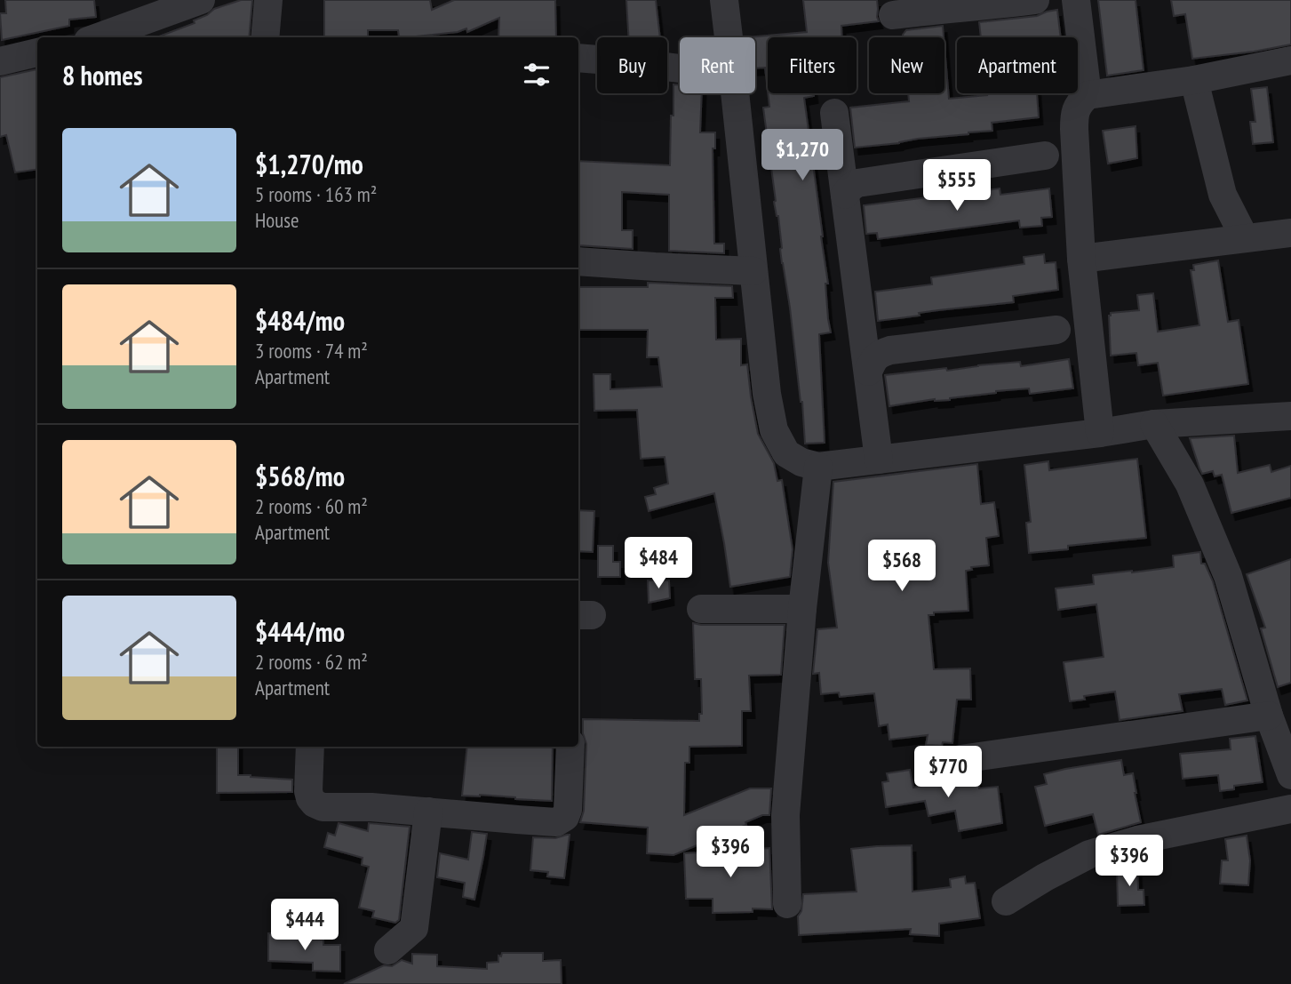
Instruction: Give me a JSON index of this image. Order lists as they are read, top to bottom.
{
  "page": {
    "chip": [
      "Buy",
      "Rent",
      "Filters",
      "New",
      "Apartment"
    ],
    "heading": "8 homes",
    "list": [
      {
        "name": "$1,270/mo",
        "note": "5 rooms · 163 m² · House"
      },
      {
        "name": "$484/mo",
        "note": "3 rooms · 74 m² · Apartment"
      },
      {
        "name": "$568/mo",
        "note": "2 rooms · 60 m² · Apartment"
      },
      {
        "name": "$444/mo",
        "note": "2 rooms · 62 m² · Apartment"
      }
    ],
    "price": [
      "$1,270",
      "$555",
      "$484",
      "$568",
      "$770",
      "$396",
      "$396",
      "$444"
    ]
  }
}
